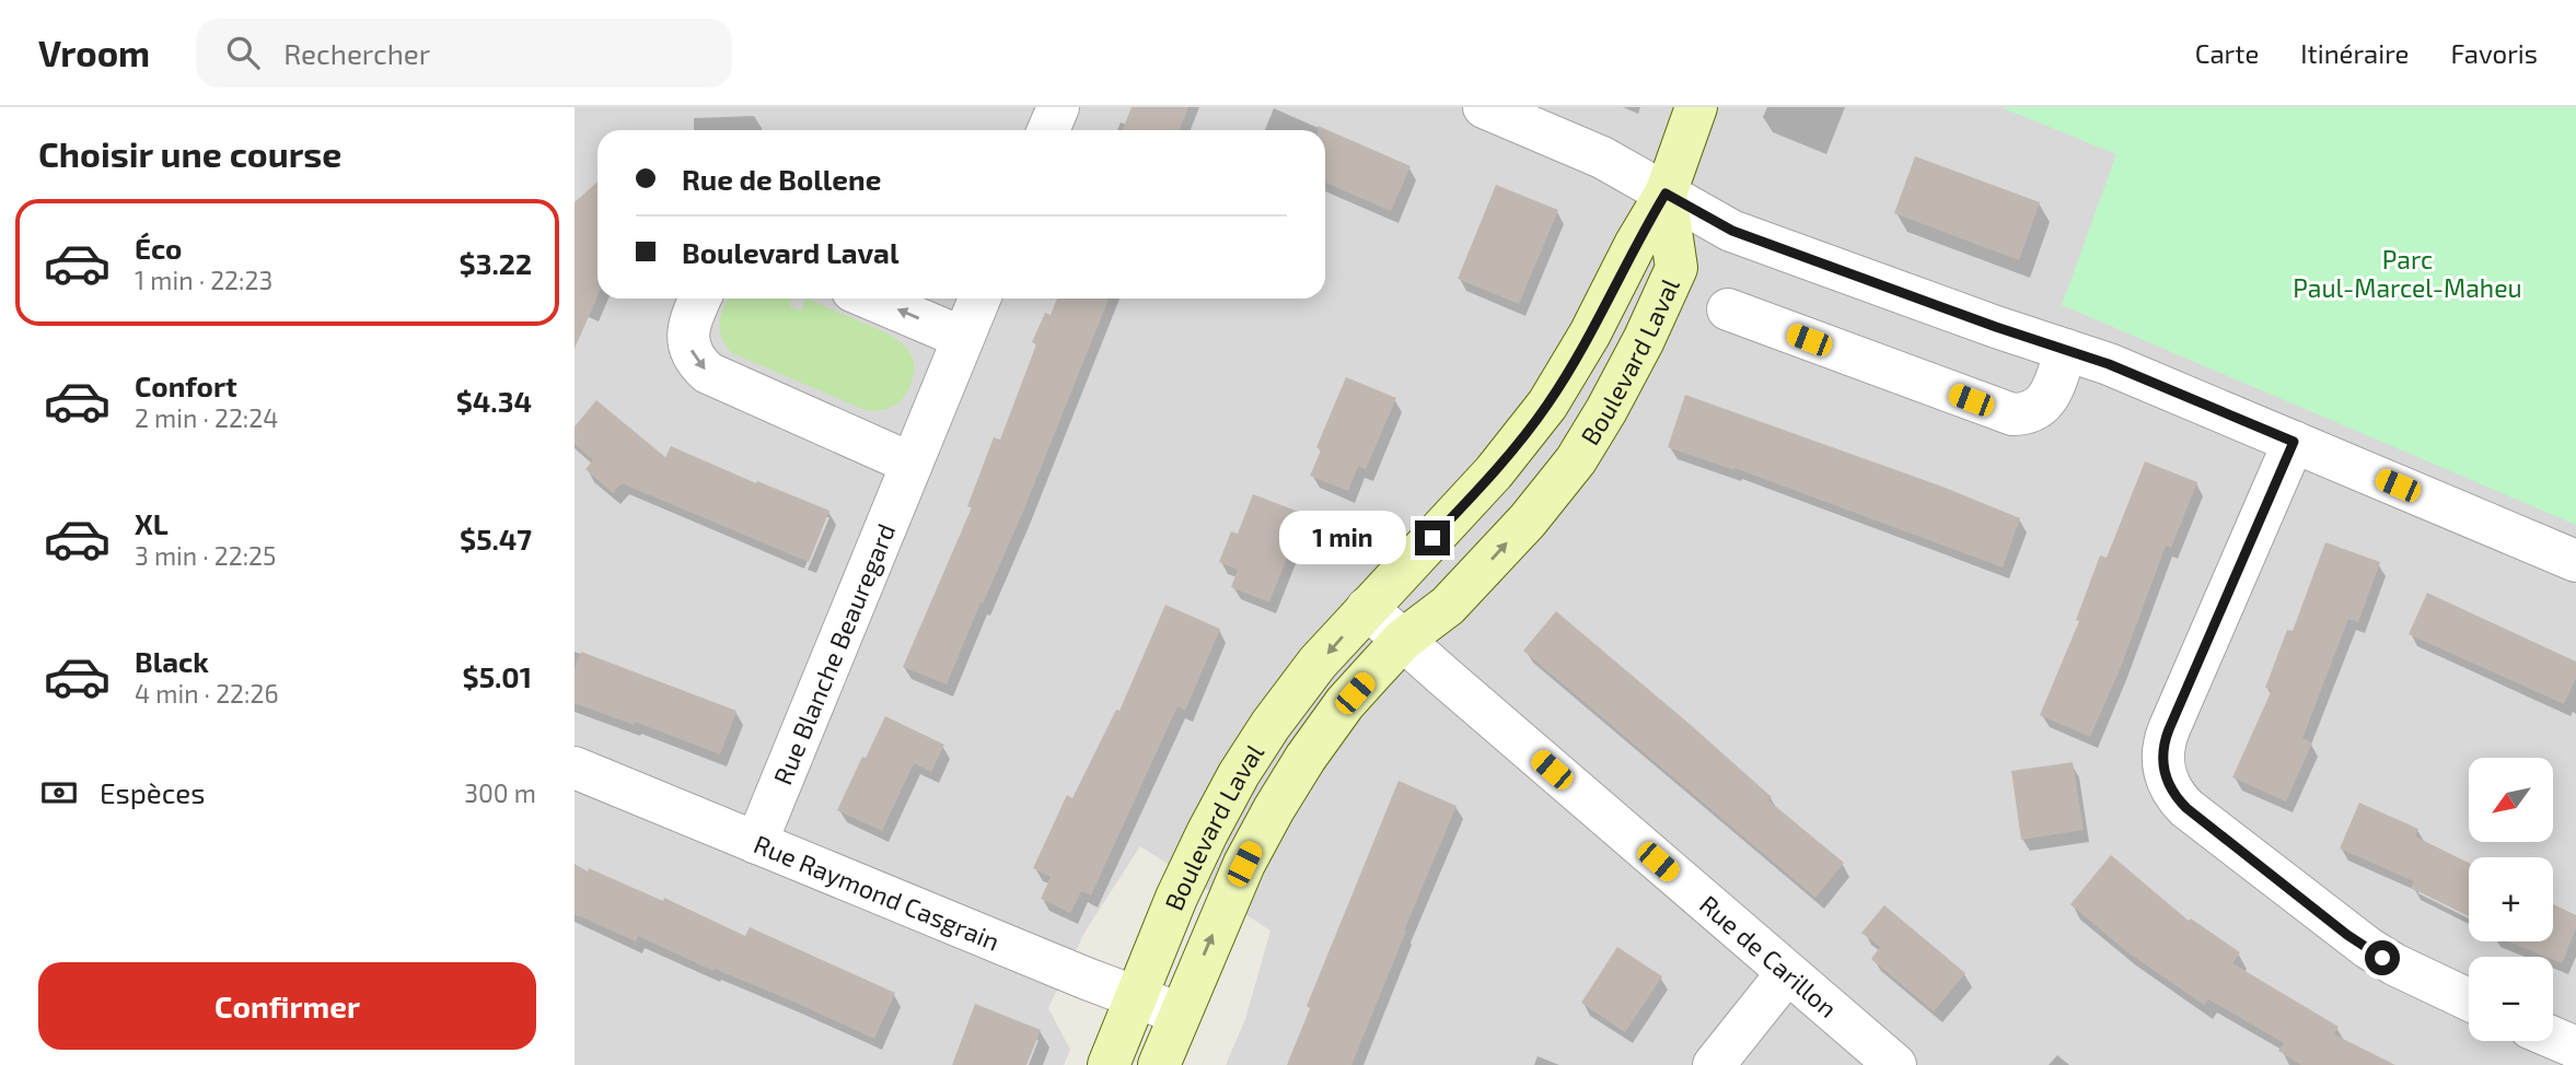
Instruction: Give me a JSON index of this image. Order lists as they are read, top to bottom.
{
  "streets": {
    "street": [
      "Boulevard Laval",
      "Rue Blanche Beauregard",
      "Rue Raymond Casgrain",
      "Rue de Carillon"
    ]
  },
  "crossings": [
    ["Boulevard Laval", "Rue Raymond Casgrain"],
    ["Boulevard Laval", "Rue de Carillon"],
    ["Rue Blanche Beauregard", "Rue Raymond Casgrain"]
  ],
  "parks": ["Parc Paul-Marcel-Maheu"],
  "north": "bottom left",
  "page": {
    "header": "Vroom",
    "search": "Rechercher",
    "nav": ["Carte", "Itinéraire", "Favoris"],
    "heading": "Choisir une course",
    "banner": ["Rue de Bollene", "Boulevard Laval"],
    "list": [
      {
        "name": "Éco",
        "note": "1 min · 22:23",
        "value": "$3.22"
      },
      {
        "name": "Confort",
        "note": "2 min · 22:24",
        "value": "$4.34"
      },
      {
        "name": "XL",
        "note": "3 min · 22:25",
        "value": "$5.47"
      },
      {
        "name": "Black",
        "note": "4 min · 22:26",
        "value": "$5.01"
      }
    ],
    "bubble": "1 min",
    "pay": ["Espèces", "300 m"],
    "map_buttons": ["+", "−"],
    "buttons": "Confirmer"
  }
}
